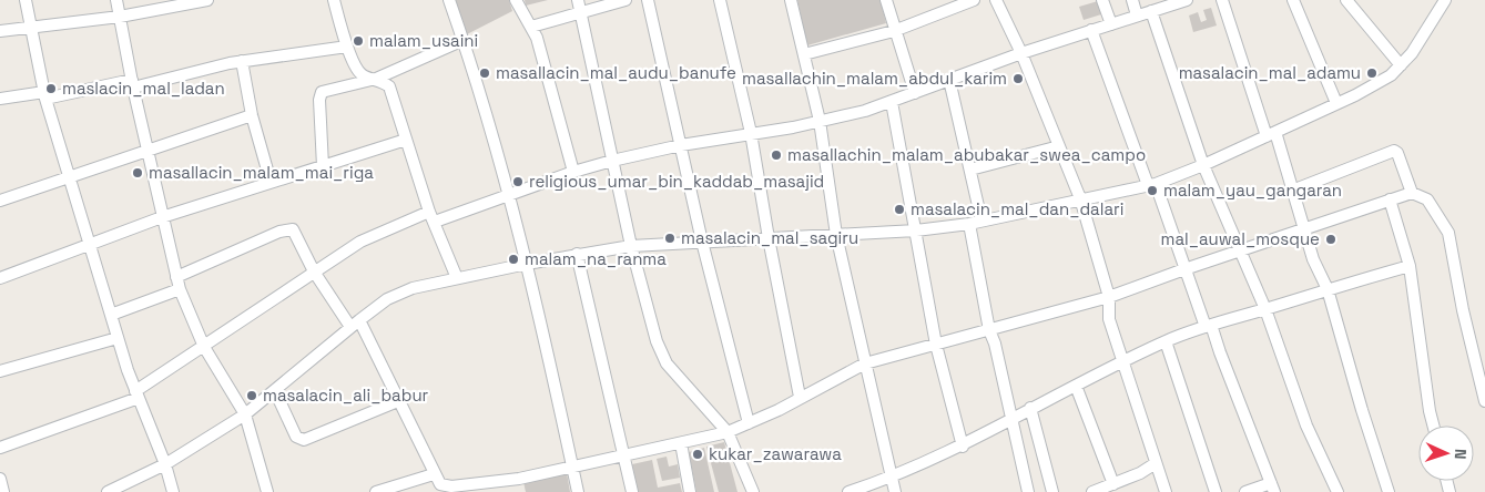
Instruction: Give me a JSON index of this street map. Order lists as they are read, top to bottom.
{
  "places": [
    "malam_usaini",
    "masallacin_mal_audu_banufe",
    "masalacin_mal_adamu",
    "masallachin_malam_abdul_karim",
    "maslacin_mal_ladan",
    "masallachin_malam_abubakar_swea_campo",
    "masallacin_malam_mai_riga",
    "religious_umar_bin_kaddab_masajid",
    "malam_yau_gangaran",
    "masalacin_mal_dan_dalari",
    "masalacin_mal_sagiru",
    "mal_auwal_mosque",
    "malam_na_ranma",
    "masalacin_ali_babur",
    "kukar_zawarawa"
  ],
  "north": "right"
}
